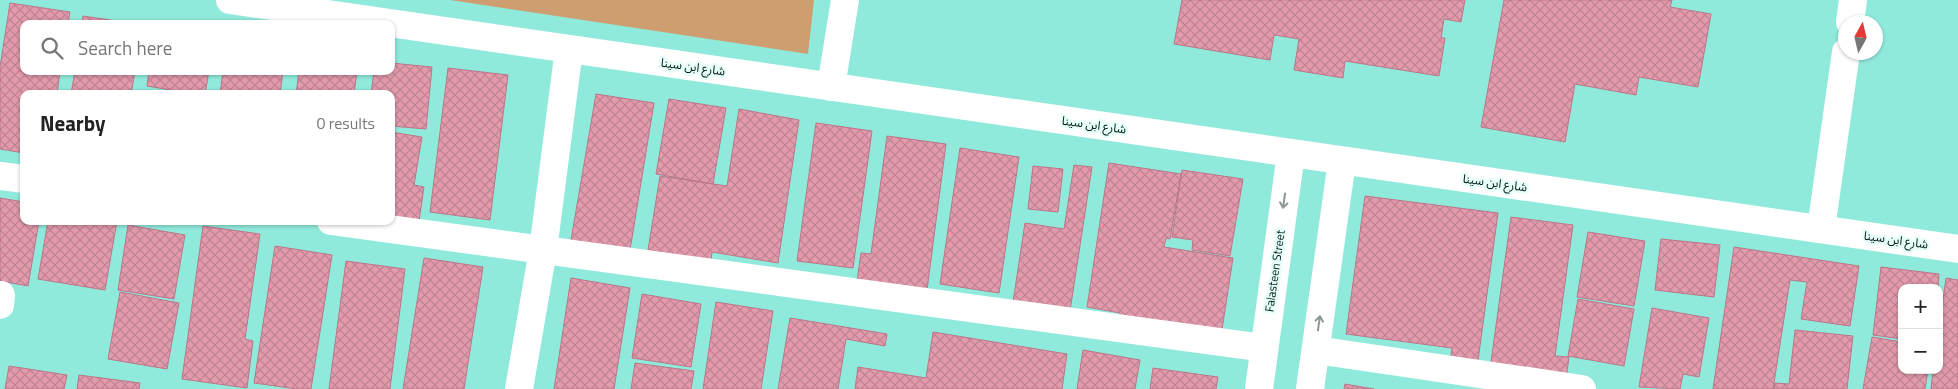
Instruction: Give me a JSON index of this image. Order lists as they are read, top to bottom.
{
  "streets": {
    "street": ["شارع ابن سينا", "Falasteen Street"]
  },
  "crossings": [
    ["شارع ابن سينا", "Falasteen Street"]
  ],
  "north": "top",
  "page": {
    "search": "Search here",
    "heading": ["Nearby", "0 results"],
    "map_buttons": ["+", "−"]
  }
}
